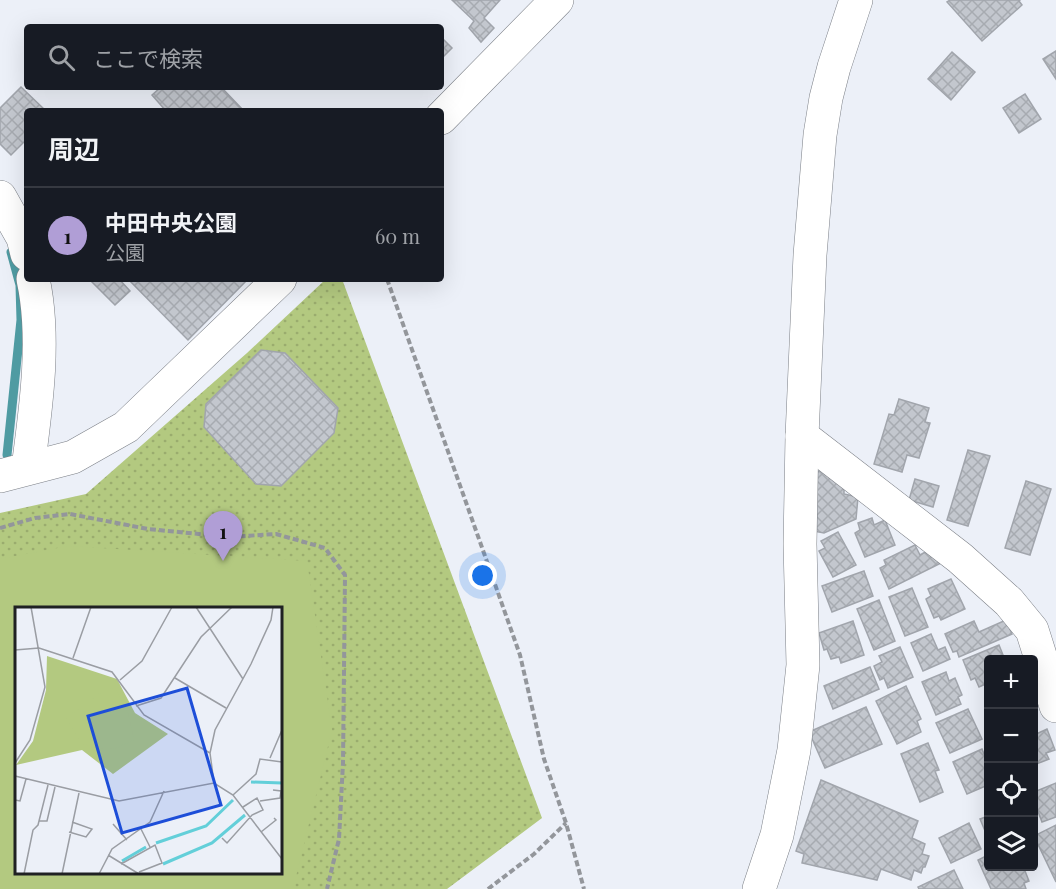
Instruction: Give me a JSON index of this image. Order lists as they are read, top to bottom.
{
  "page": {
    "search": "ここで検索",
    "heading": "周辺",
    "list": [
      {
        "mark": "1",
        "name": "中田中央公園",
        "note": "公園",
        "value": "60 m"
      }
    ],
    "pins": "1",
    "map_buttons": ["+", "−"]
  }
}
